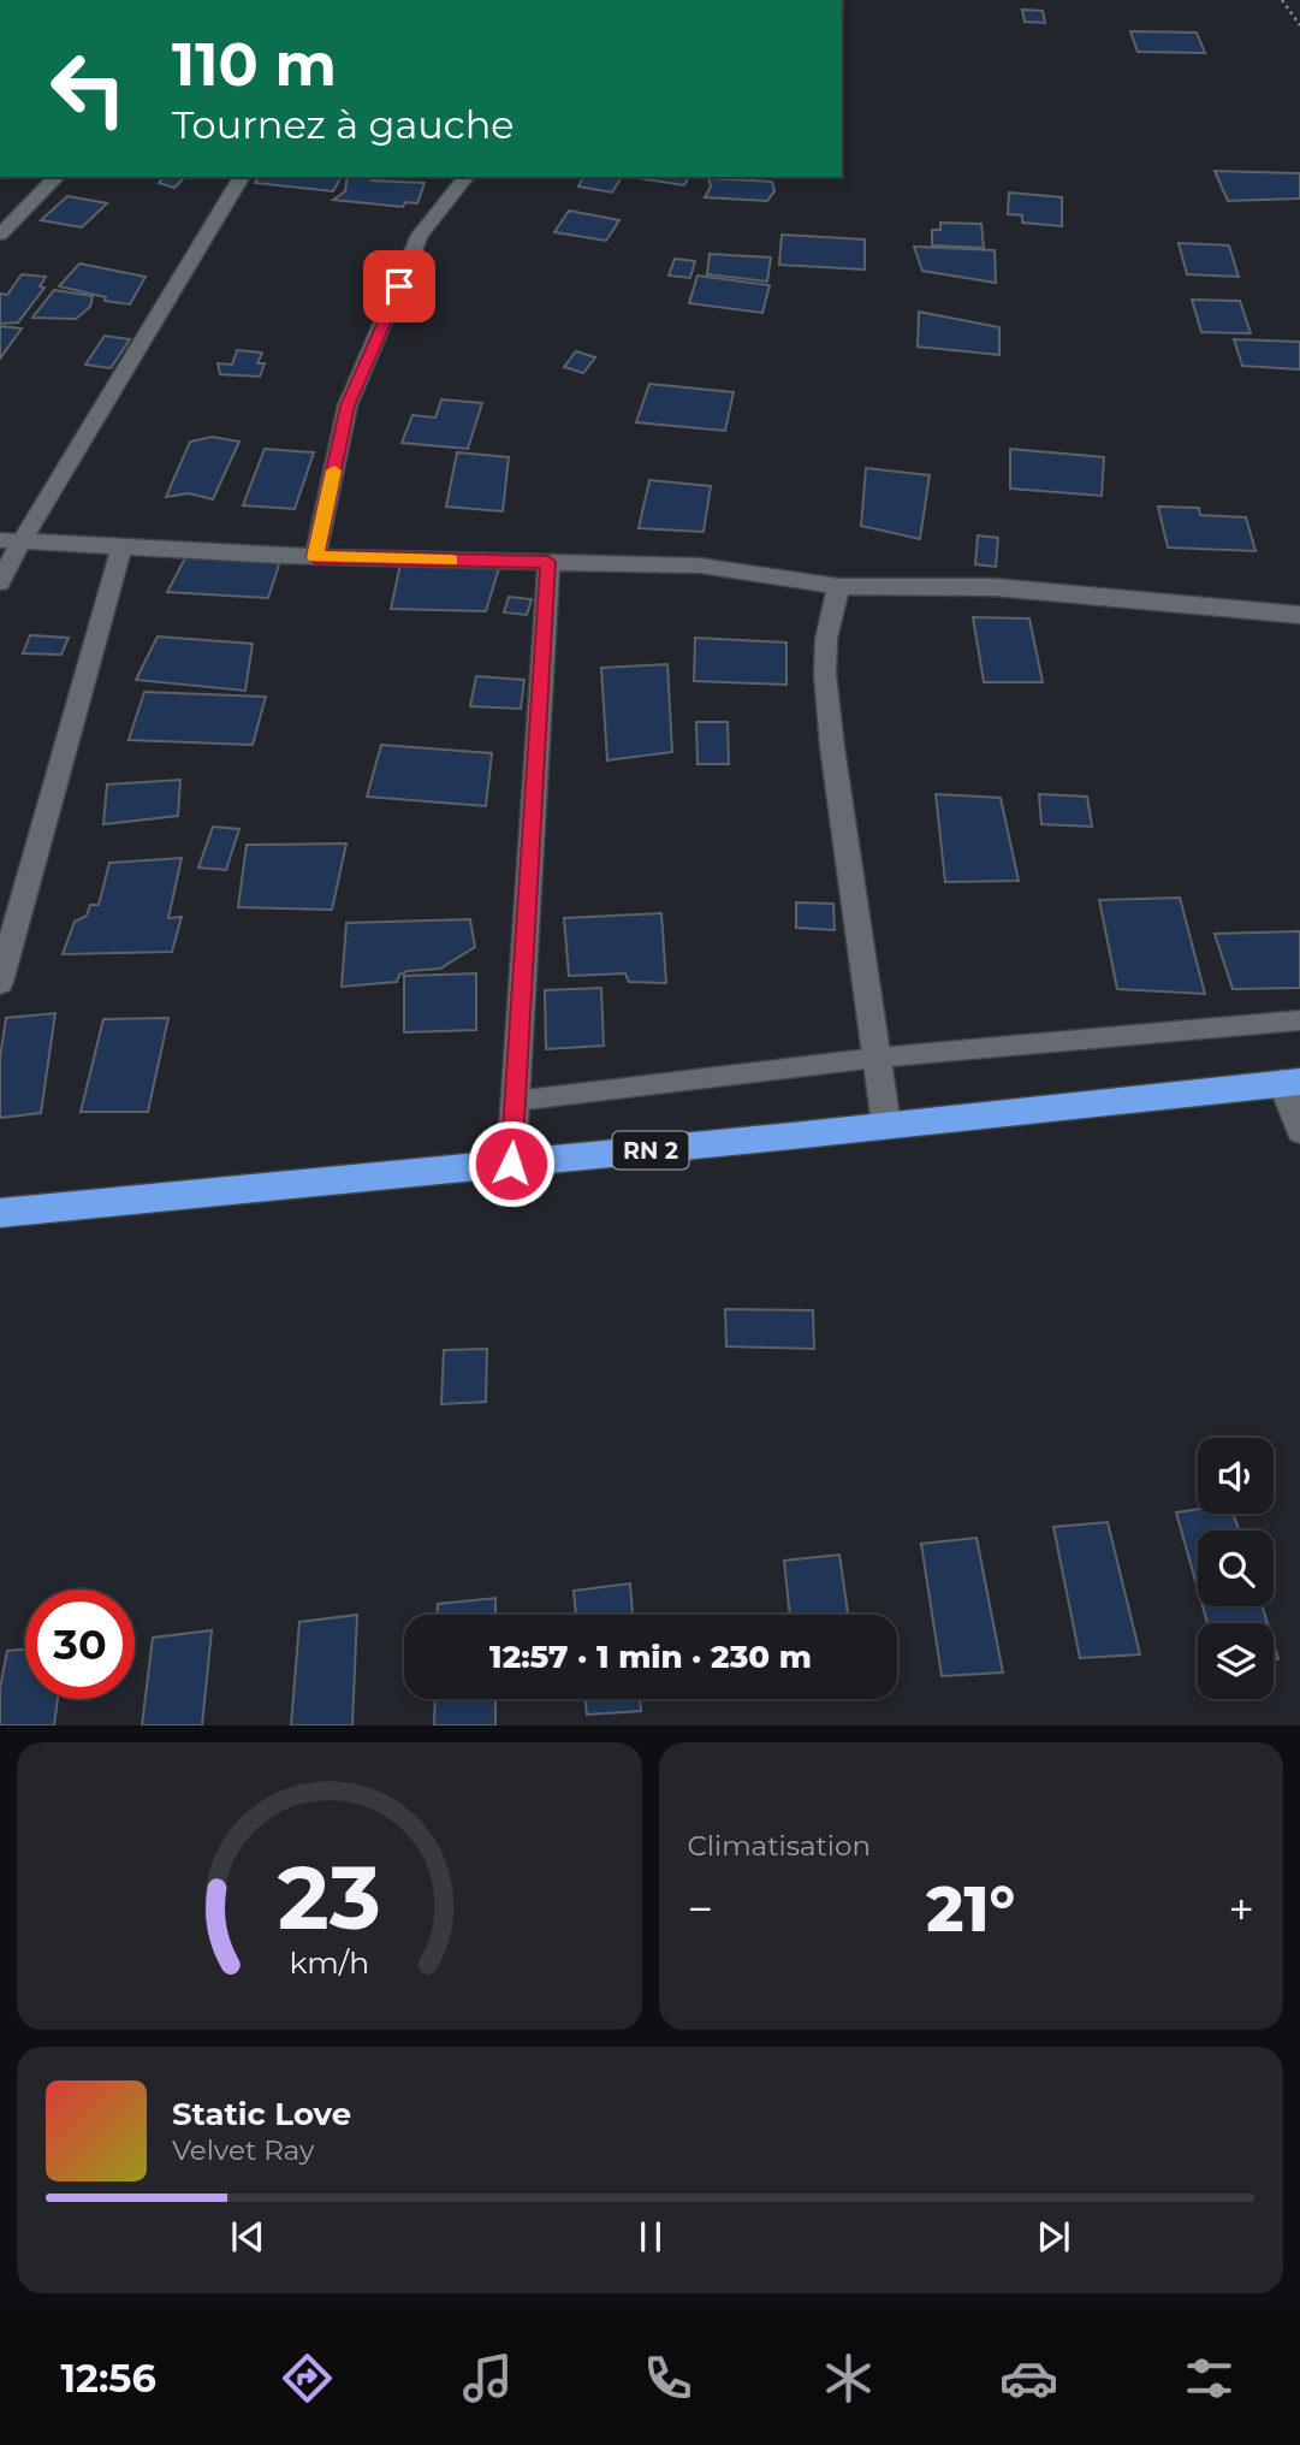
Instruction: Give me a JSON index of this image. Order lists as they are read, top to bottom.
{
  "streets": {
    "highway": ["RN 2"]
  },
  "page": {
    "turn": ["110 m", "Tournez à gauche"],
    "limit": "30",
    "trip": "12:57 · 1 min · 230 m",
    "tile": "Climatisation",
    "heat": ["−", "21°", "+"],
    "song": ["Static Love", "Velvet Ray"],
    "tabs": "12:56",
    "gauge": ["23", "km/h"]
  }
}
